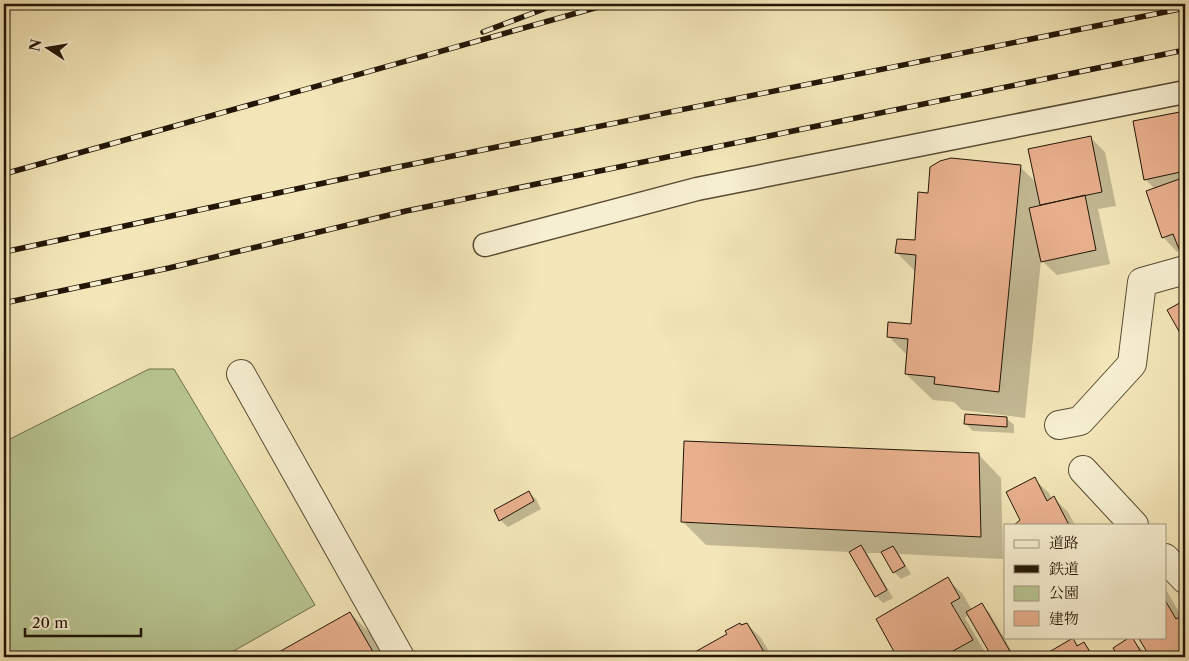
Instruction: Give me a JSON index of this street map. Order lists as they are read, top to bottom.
{
  "legend": [
    "道路",
    "鉄道",
    "公園",
    "建物"
  ],
  "scale_bar": "20 m",
  "north": "left"
}
